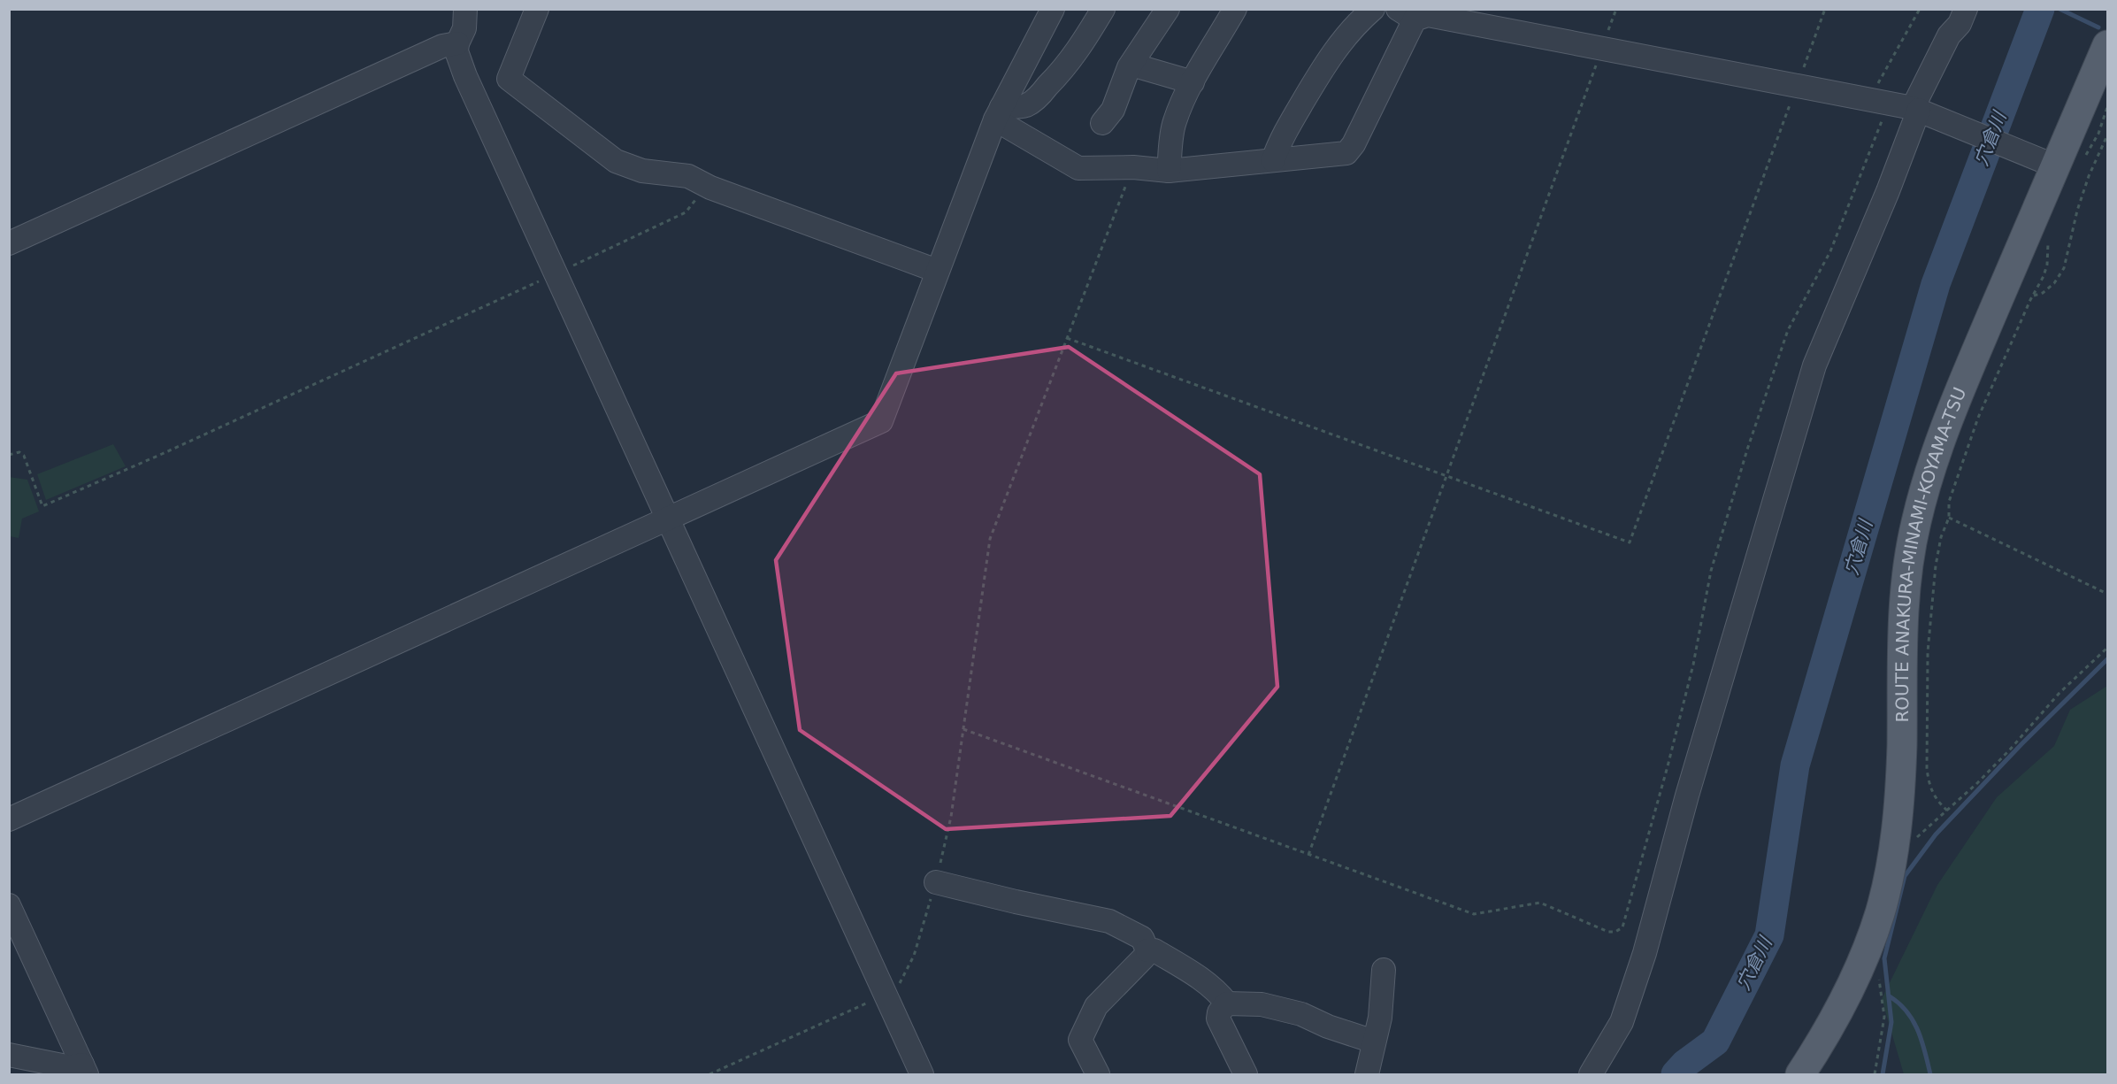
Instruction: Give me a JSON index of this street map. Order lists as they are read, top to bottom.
{
  "streets": {
    "main road": ["ROUTE ANAKURA-MINAMI-KOYAMA-TSU"]
  },
  "water": ["穴倉川"]
}
